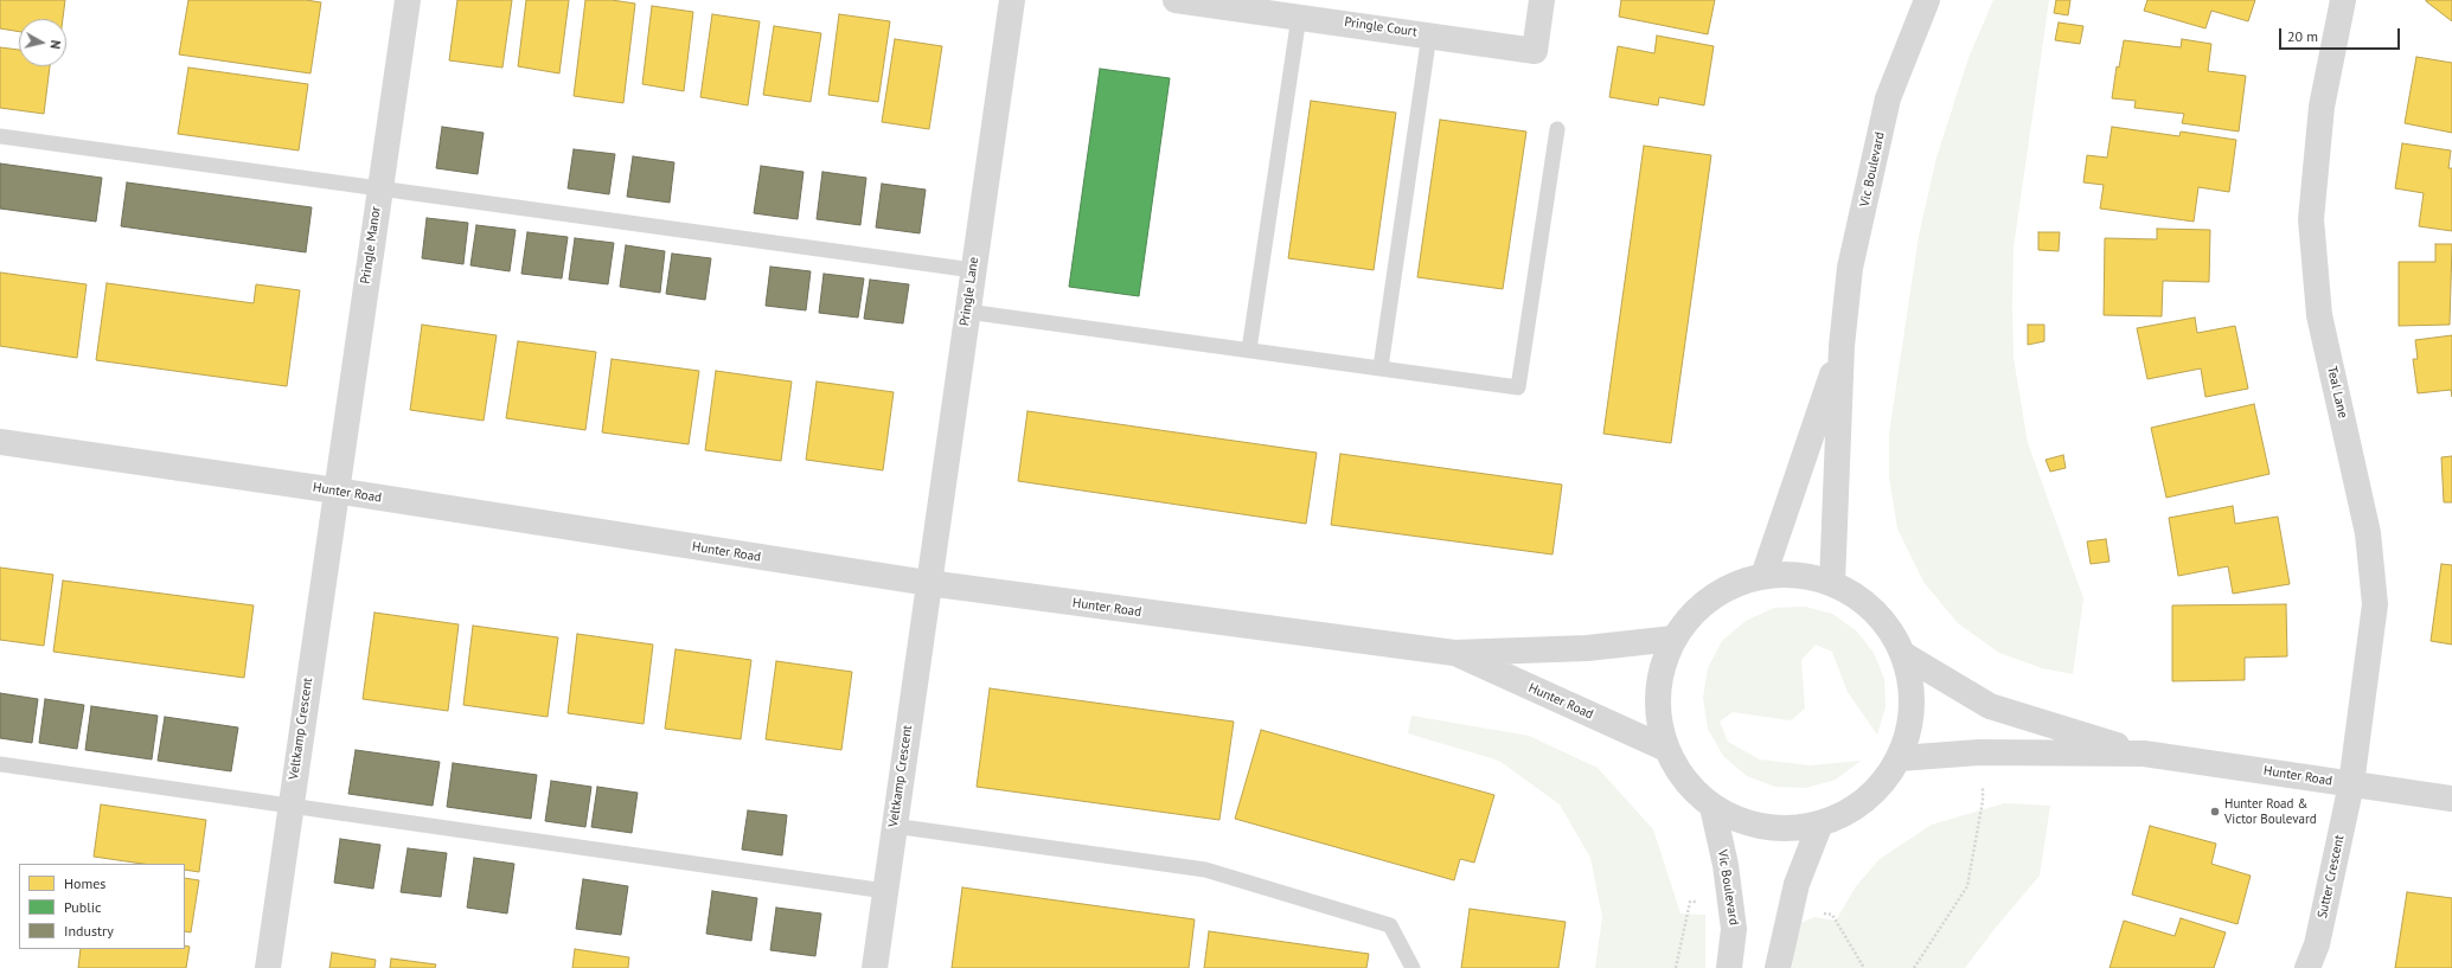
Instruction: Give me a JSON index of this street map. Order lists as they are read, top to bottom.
{
  "streets": {
    "street": [
      "Pringle Court",
      "Vic Boulevard",
      "Pringle Manor",
      "Pringle Lane",
      "Teal Lane",
      "Hunter Road",
      "Veltkamp Crescent",
      "Sutter Crescent"
    ]
  },
  "crossings": [
    ["Pringle Manor", "Hunter Road"],
    ["Pringle Manor", "Veltkamp Crescent"],
    ["Pringle Lane", "Hunter Road"],
    ["Pringle Lane", "Veltkamp Crescent"],
    ["Teal Lane", "Hunter Road"],
    ["Teal Lane", "Sutter Crescent"],
    ["Hunter Road", "Veltkamp Crescent"],
    ["Hunter Road", "Sutter Crescent"]
  ],
  "places": ["Hunter Road & Victor Boulevard"],
  "legend": ["Homes", "Public", "Industry"],
  "scale_bar": "20 m",
  "north": "right"
}
